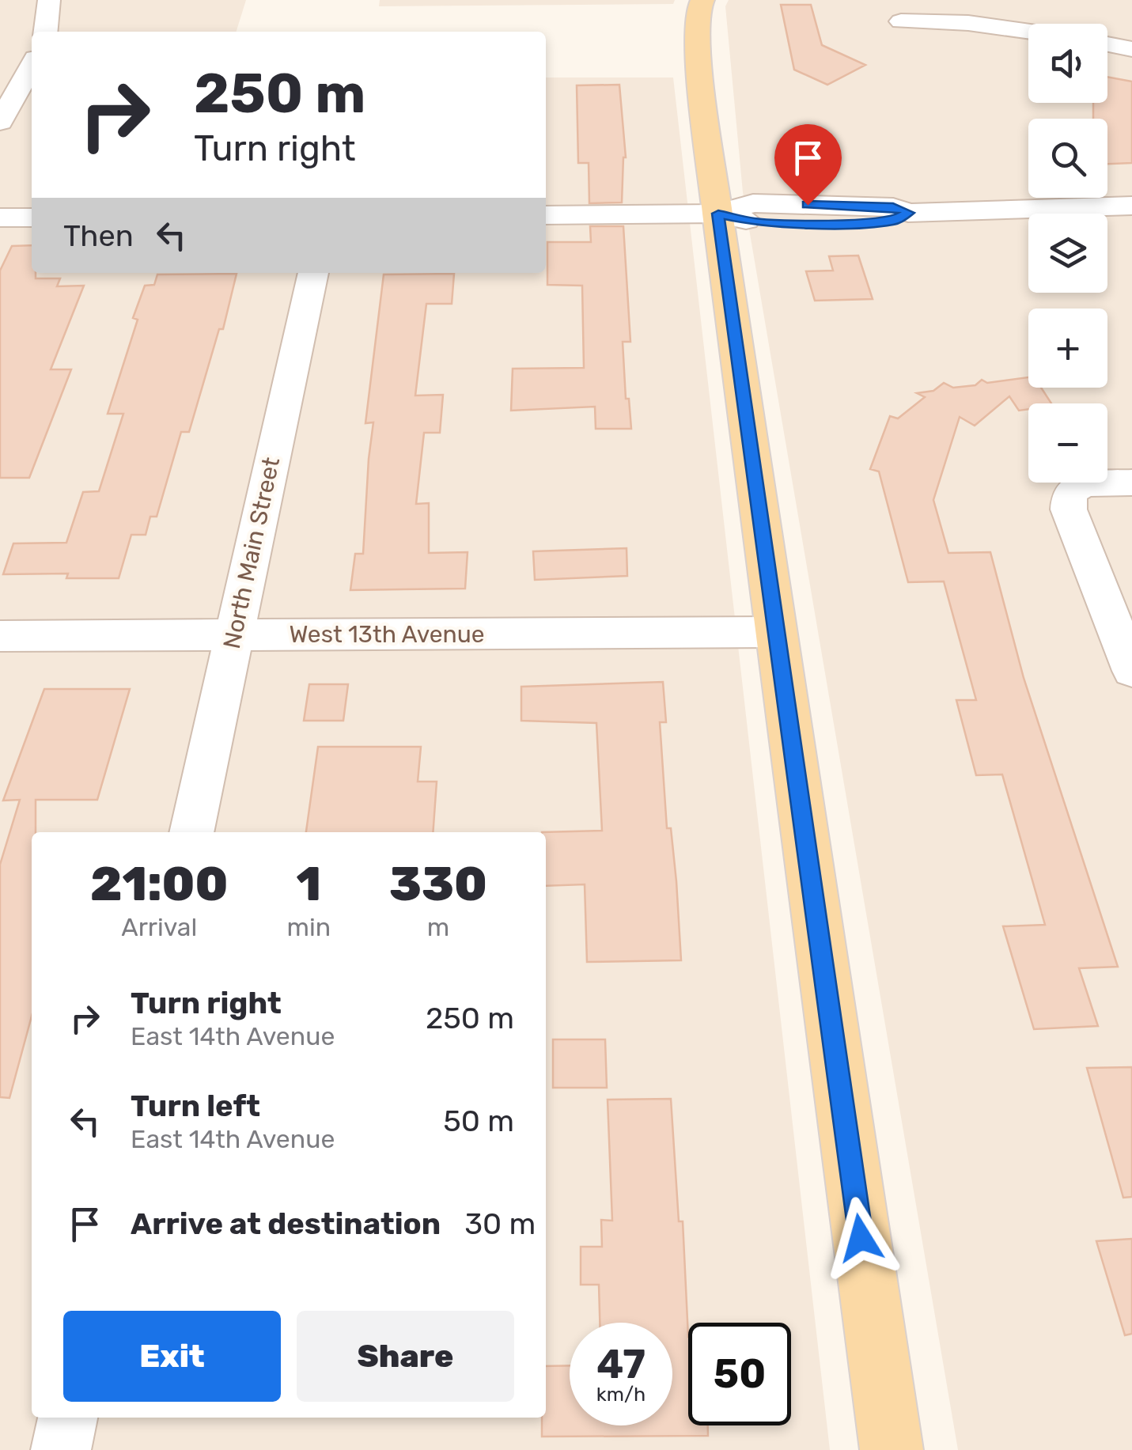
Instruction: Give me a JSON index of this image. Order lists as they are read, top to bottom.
{
  "streets": {
    "street": ["North Main Street", "West 13th Avenue"]
  },
  "crossings": [
    ["North Main Street", "West 13th Avenue"]
  ],
  "page": {
    "map_buttons": ["+", "−"],
    "turn": ["250 m", "Turn right"],
    "then": "Then",
    "eta": [
      "21:00",
      "Arrival",
      "1",
      "min",
      "330",
      "m"
    ],
    "list": [
      {
        "name": "Turn right",
        "note": "East 14th Avenue",
        "value": "250 m"
      },
      {
        "name": "Turn left",
        "note": "East 14th Avenue",
        "value": "50 m"
      },
      {
        "name": "Arrive at destination",
        "value": "30 m"
      }
    ],
    "buttons": ["Exit", "Share"],
    "speed": "47 km/h",
    "limit": "50"
  }
}
